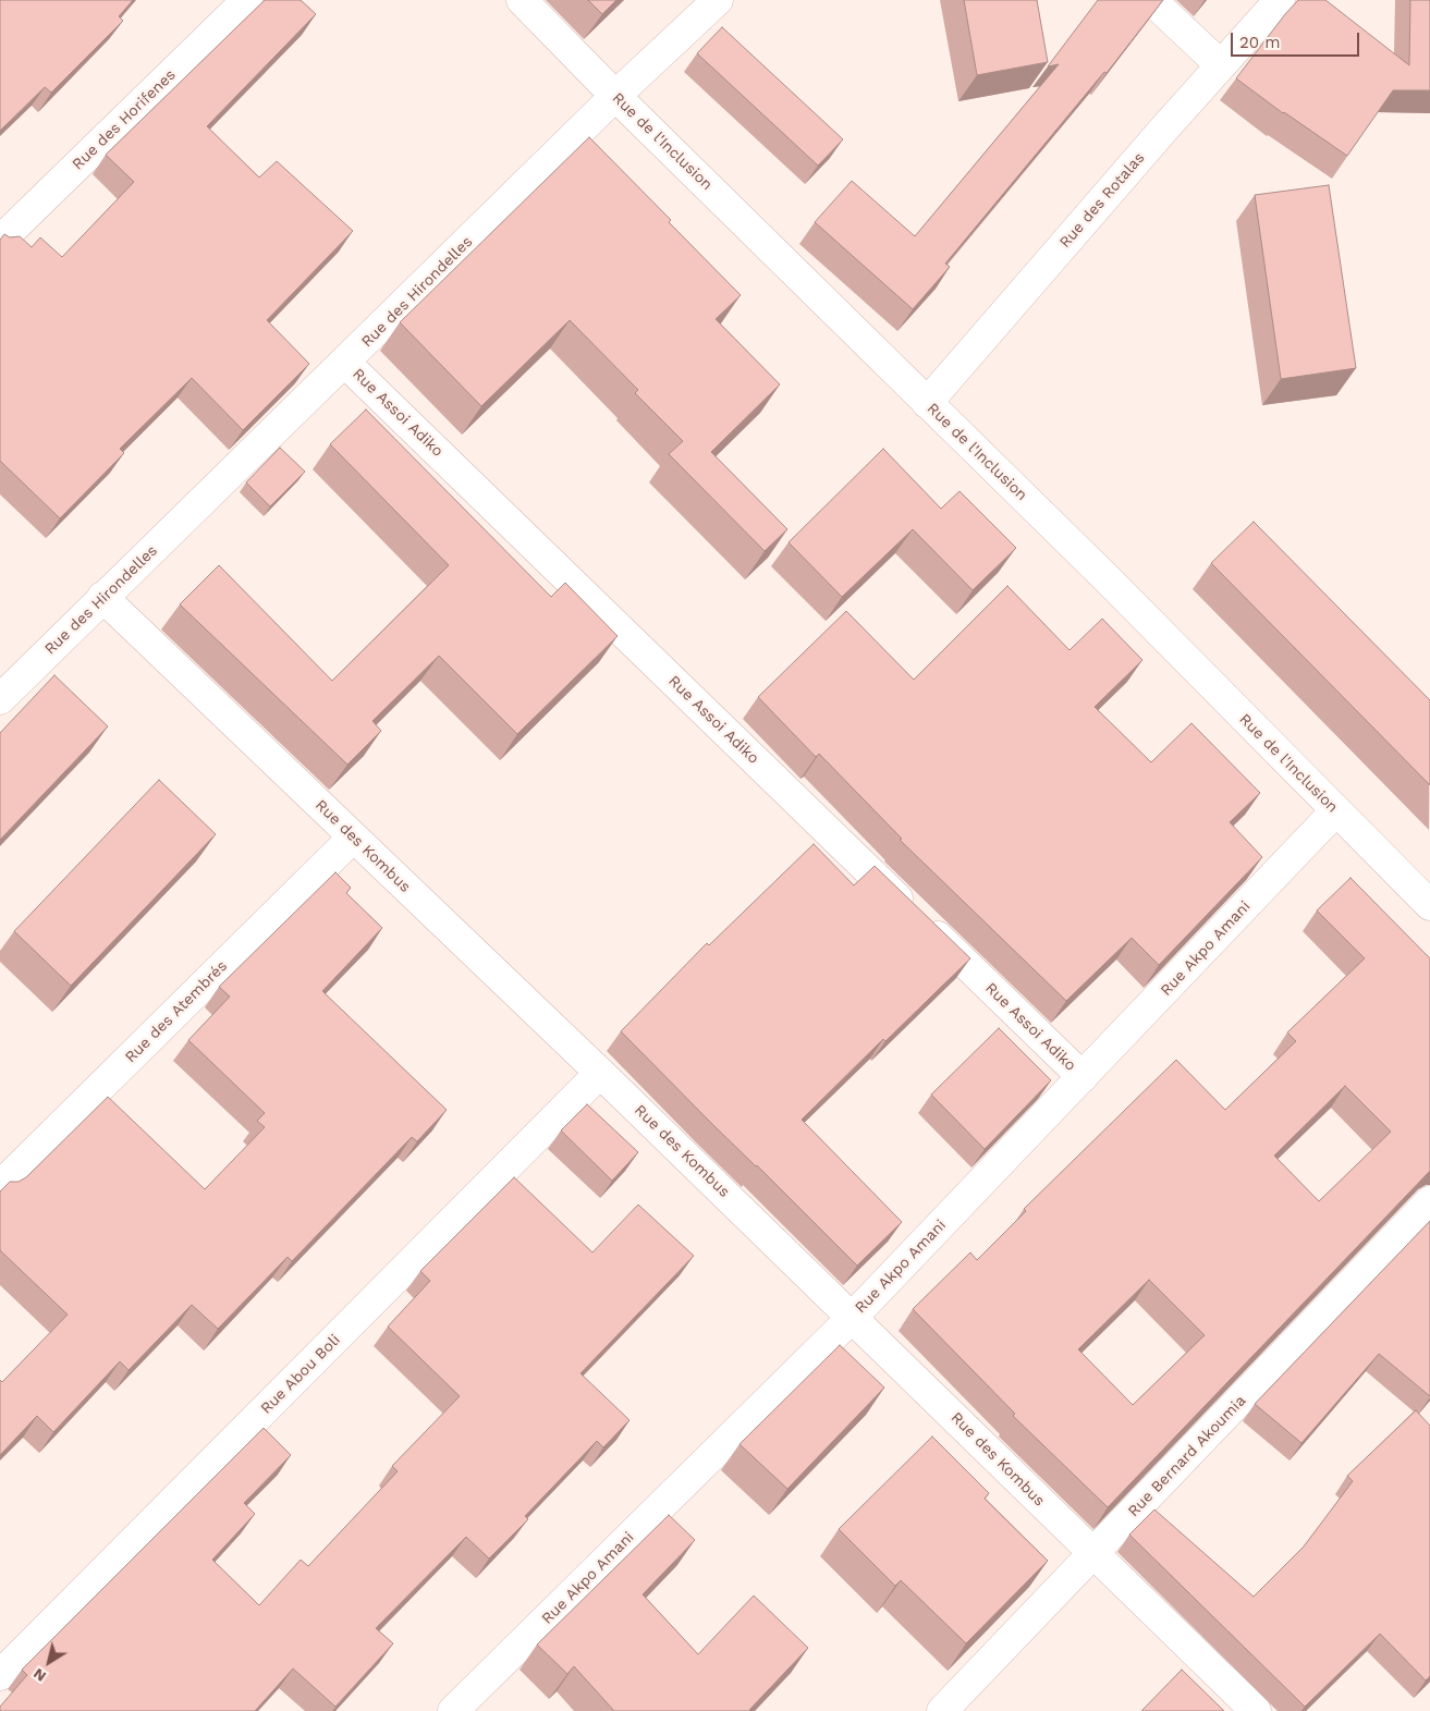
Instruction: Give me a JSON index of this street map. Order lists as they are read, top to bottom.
{
  "streets": {
    "street": [
      "Rue des Horifenes",
      "Rue de l'Inclusion",
      "Rue des Rotalas",
      "Rue des Hirondelles",
      "Rue Assoi Adiko",
      "Rue des Kombus",
      "Rue Akpo Amani",
      "Rue des Atembrés",
      "Rue Abou Boli",
      "Rue Bernard Akoumia"
    ]
  },
  "crossings": [
    ["Rue de l'Inclusion", "Rue des Rotalas"],
    ["Rue de l'Inclusion", "Rue des Hirondelles"],
    ["Rue de l'Inclusion", "Rue Akpo Amani"],
    ["Rue des Hirondelles", "Rue Assoi Adiko"],
    ["Rue des Hirondelles", "Rue des Kombus"],
    ["Rue Assoi Adiko", "Rue Akpo Amani"],
    ["Rue des Kombus", "Rue Akpo Amani"],
    ["Rue des Kombus", "Rue des Atembrés"],
    ["Rue des Kombus", "Rue Abou Boli"],
    ["Rue des Kombus", "Rue Bernard Akoumia"]
  ],
  "scale_bar": "20 m",
  "north": "bottom left"
}
